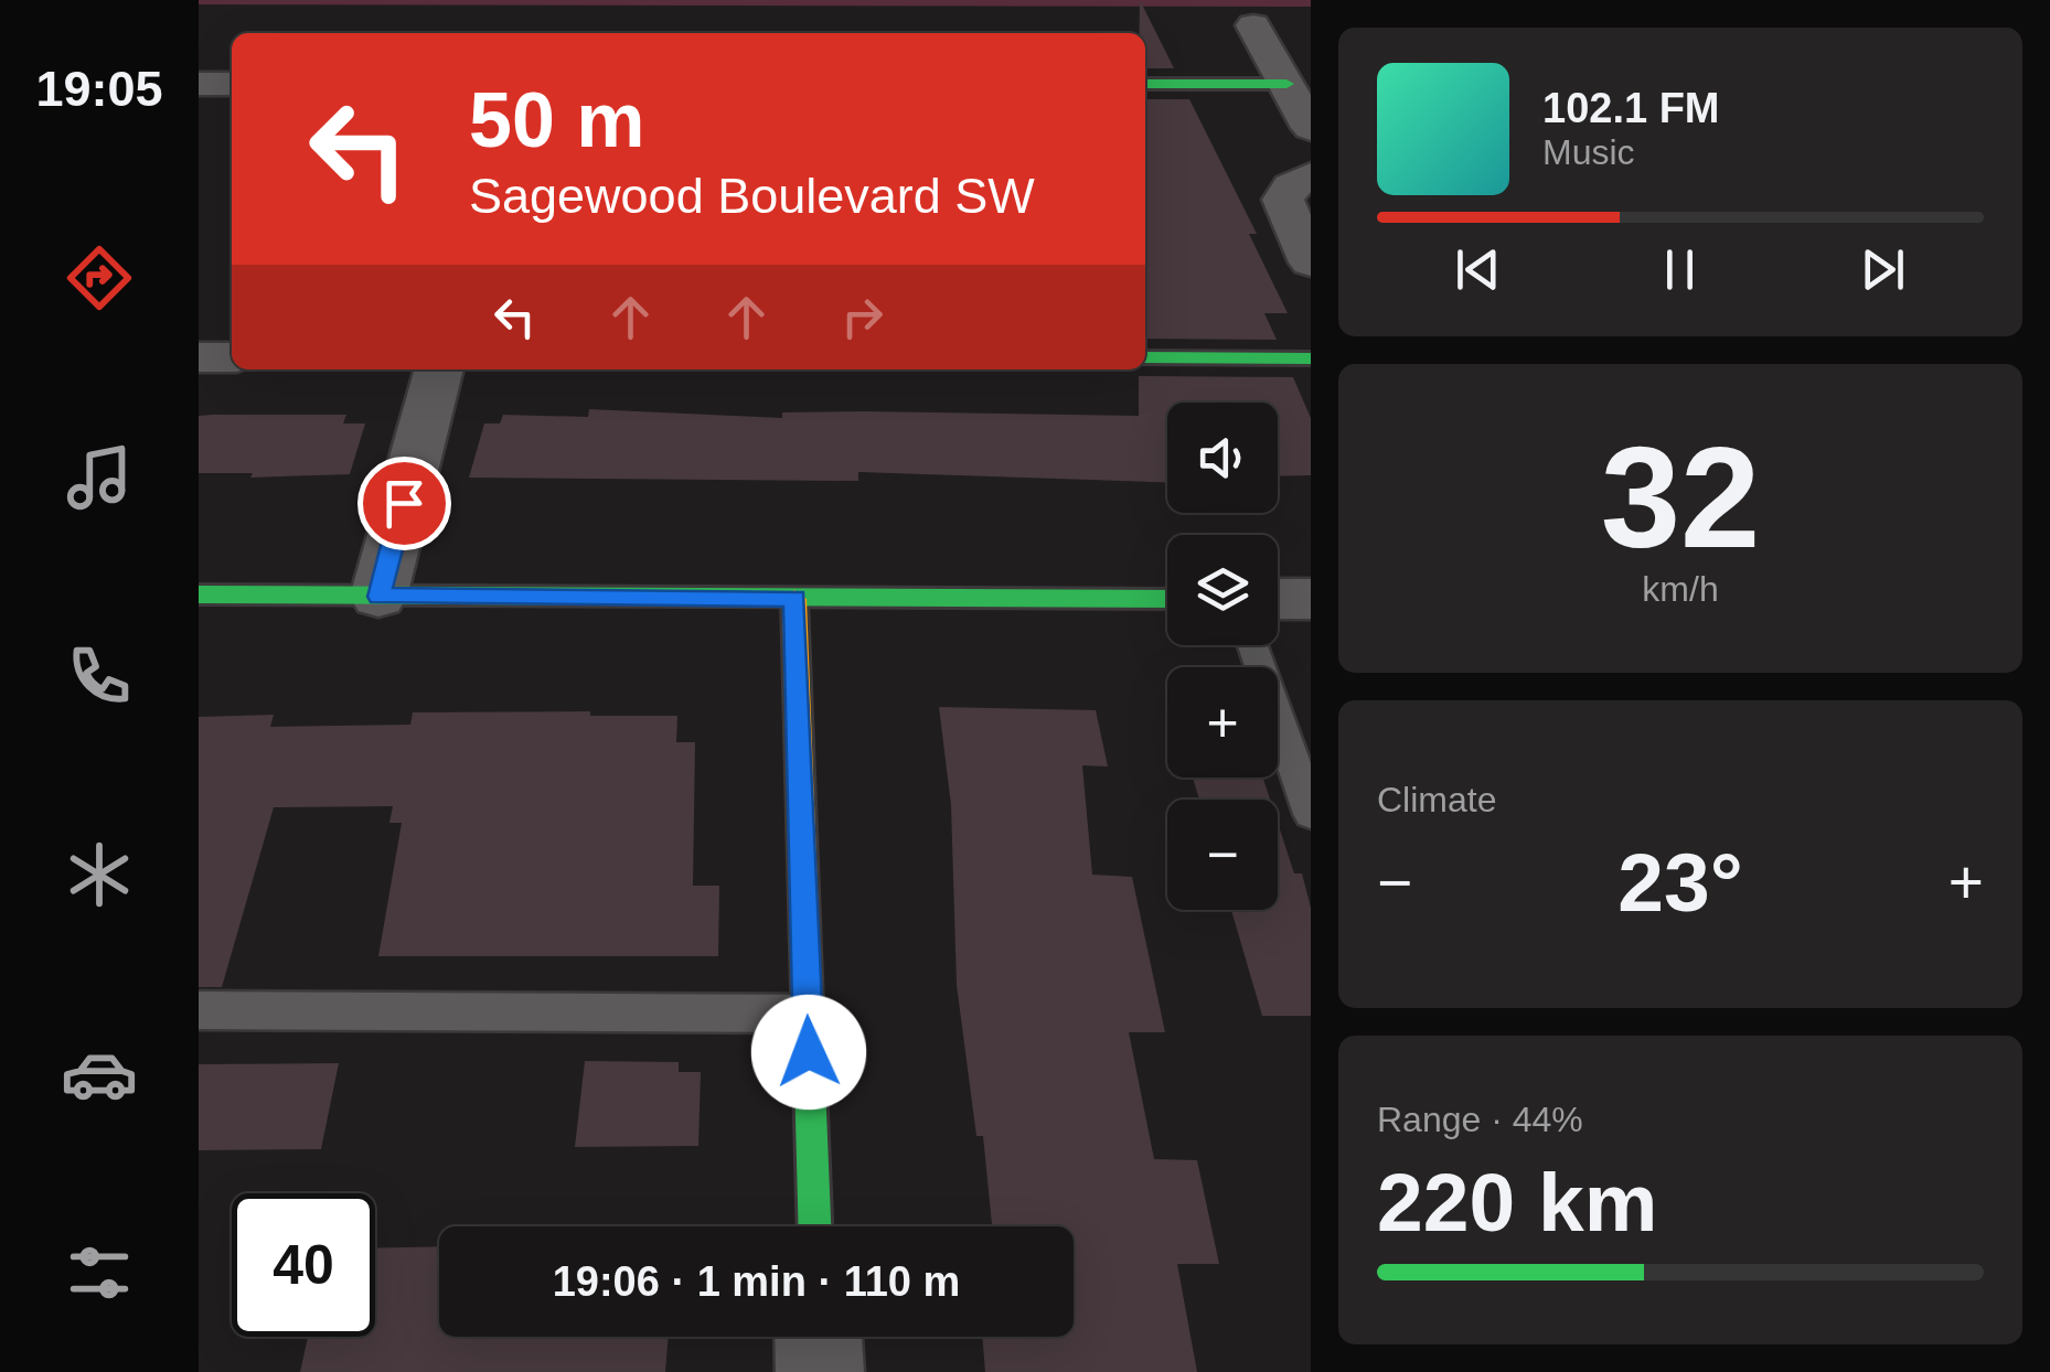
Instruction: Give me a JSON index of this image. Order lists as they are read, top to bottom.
{
  "page": {
    "tabs": "19:05",
    "turn": ["50 m", "Sagewood Boulevard SW"],
    "song": ["102.1 FM", "Music"],
    "tile": [
      ["32", "km/h"],
      "Climate",
      ["Range · 44%", "220 km"]
    ],
    "map_buttons": ["+", "−"],
    "heat": ["−", "23°", "+"],
    "limit": "40",
    "trip": "19:06 · 1 min · 110 m"
  }
}
